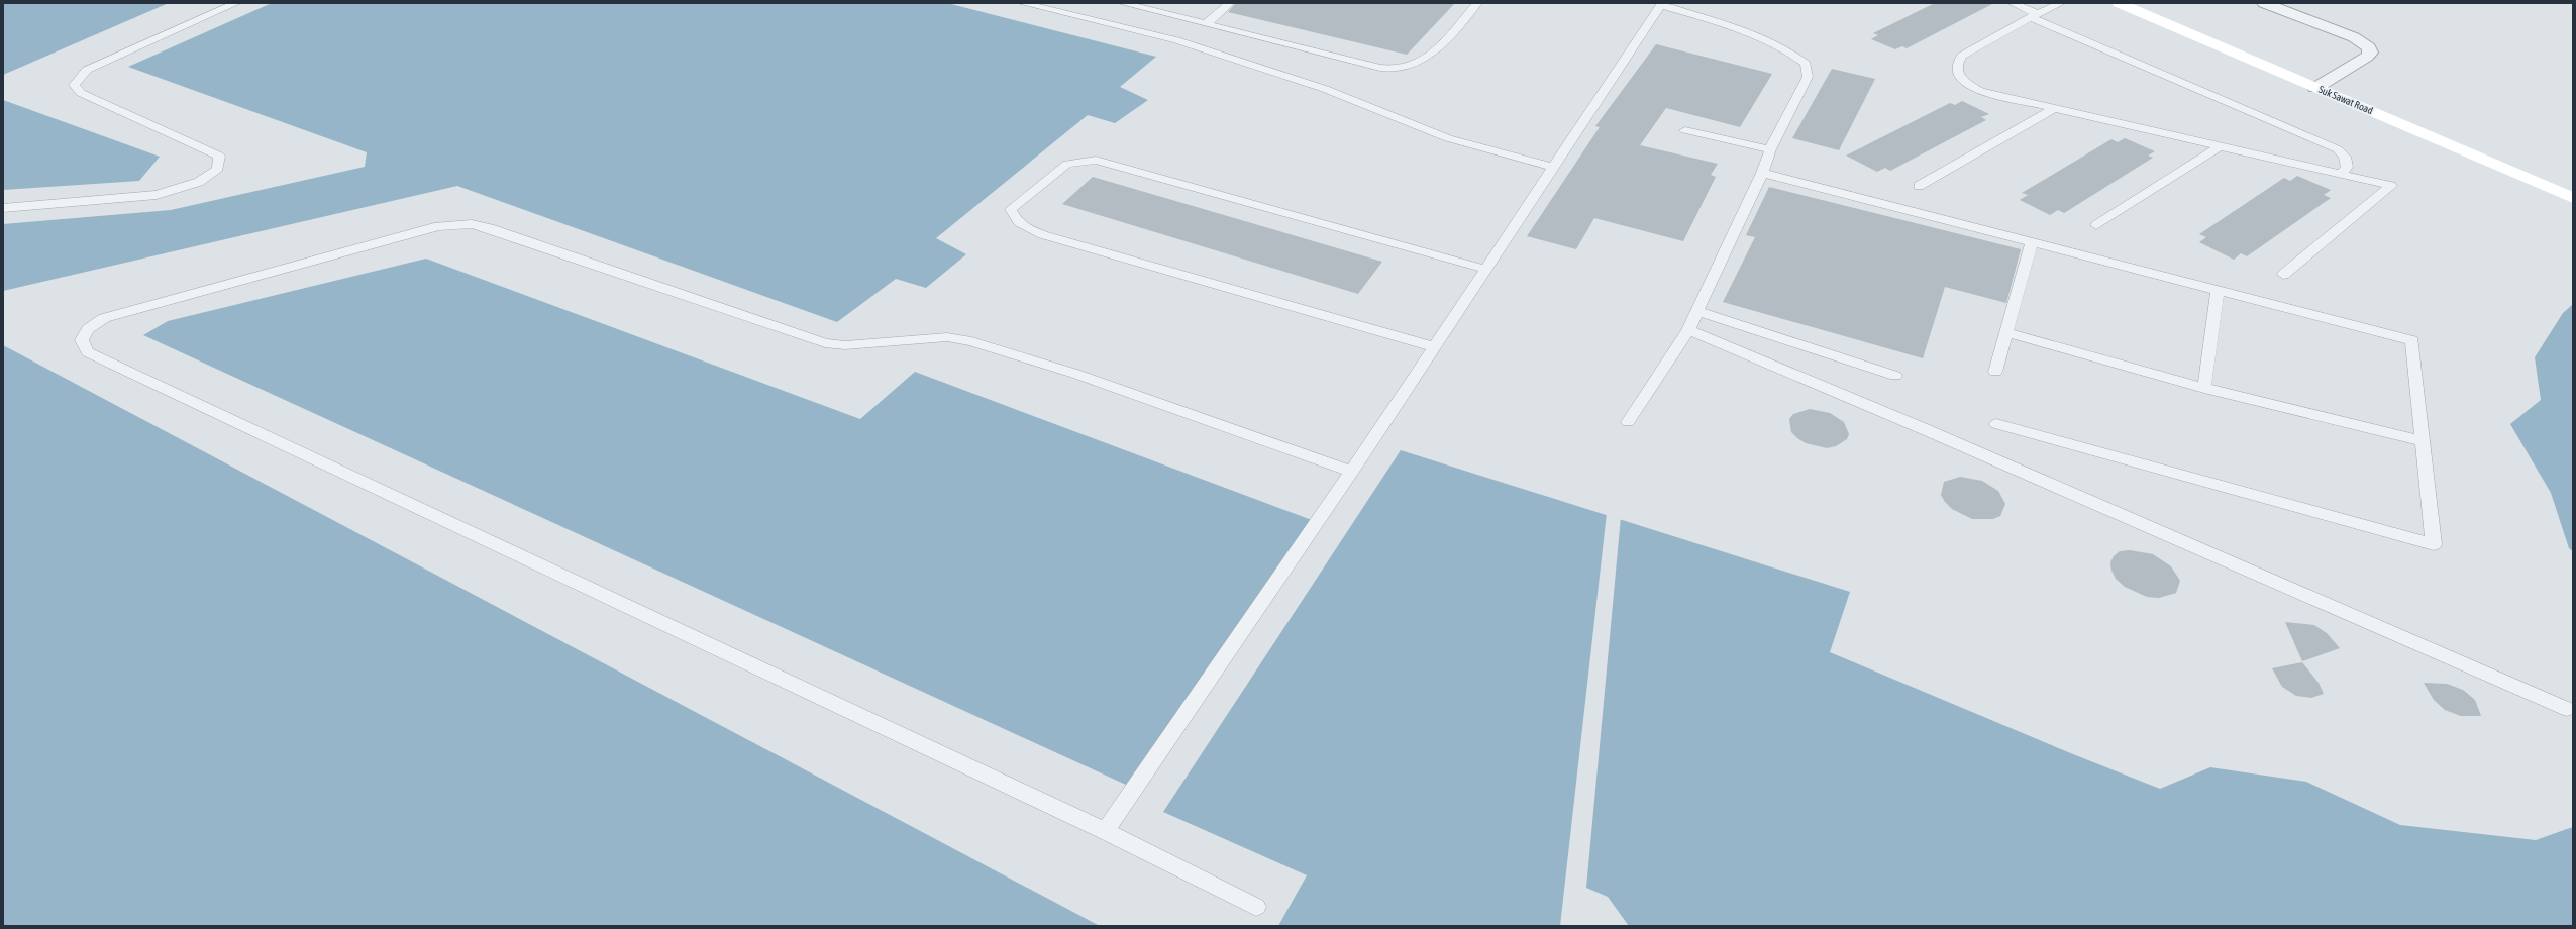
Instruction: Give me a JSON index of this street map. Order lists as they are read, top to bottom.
{
  "streets": {
    "main road": ["Suk Sawat Road"]
  }
}
